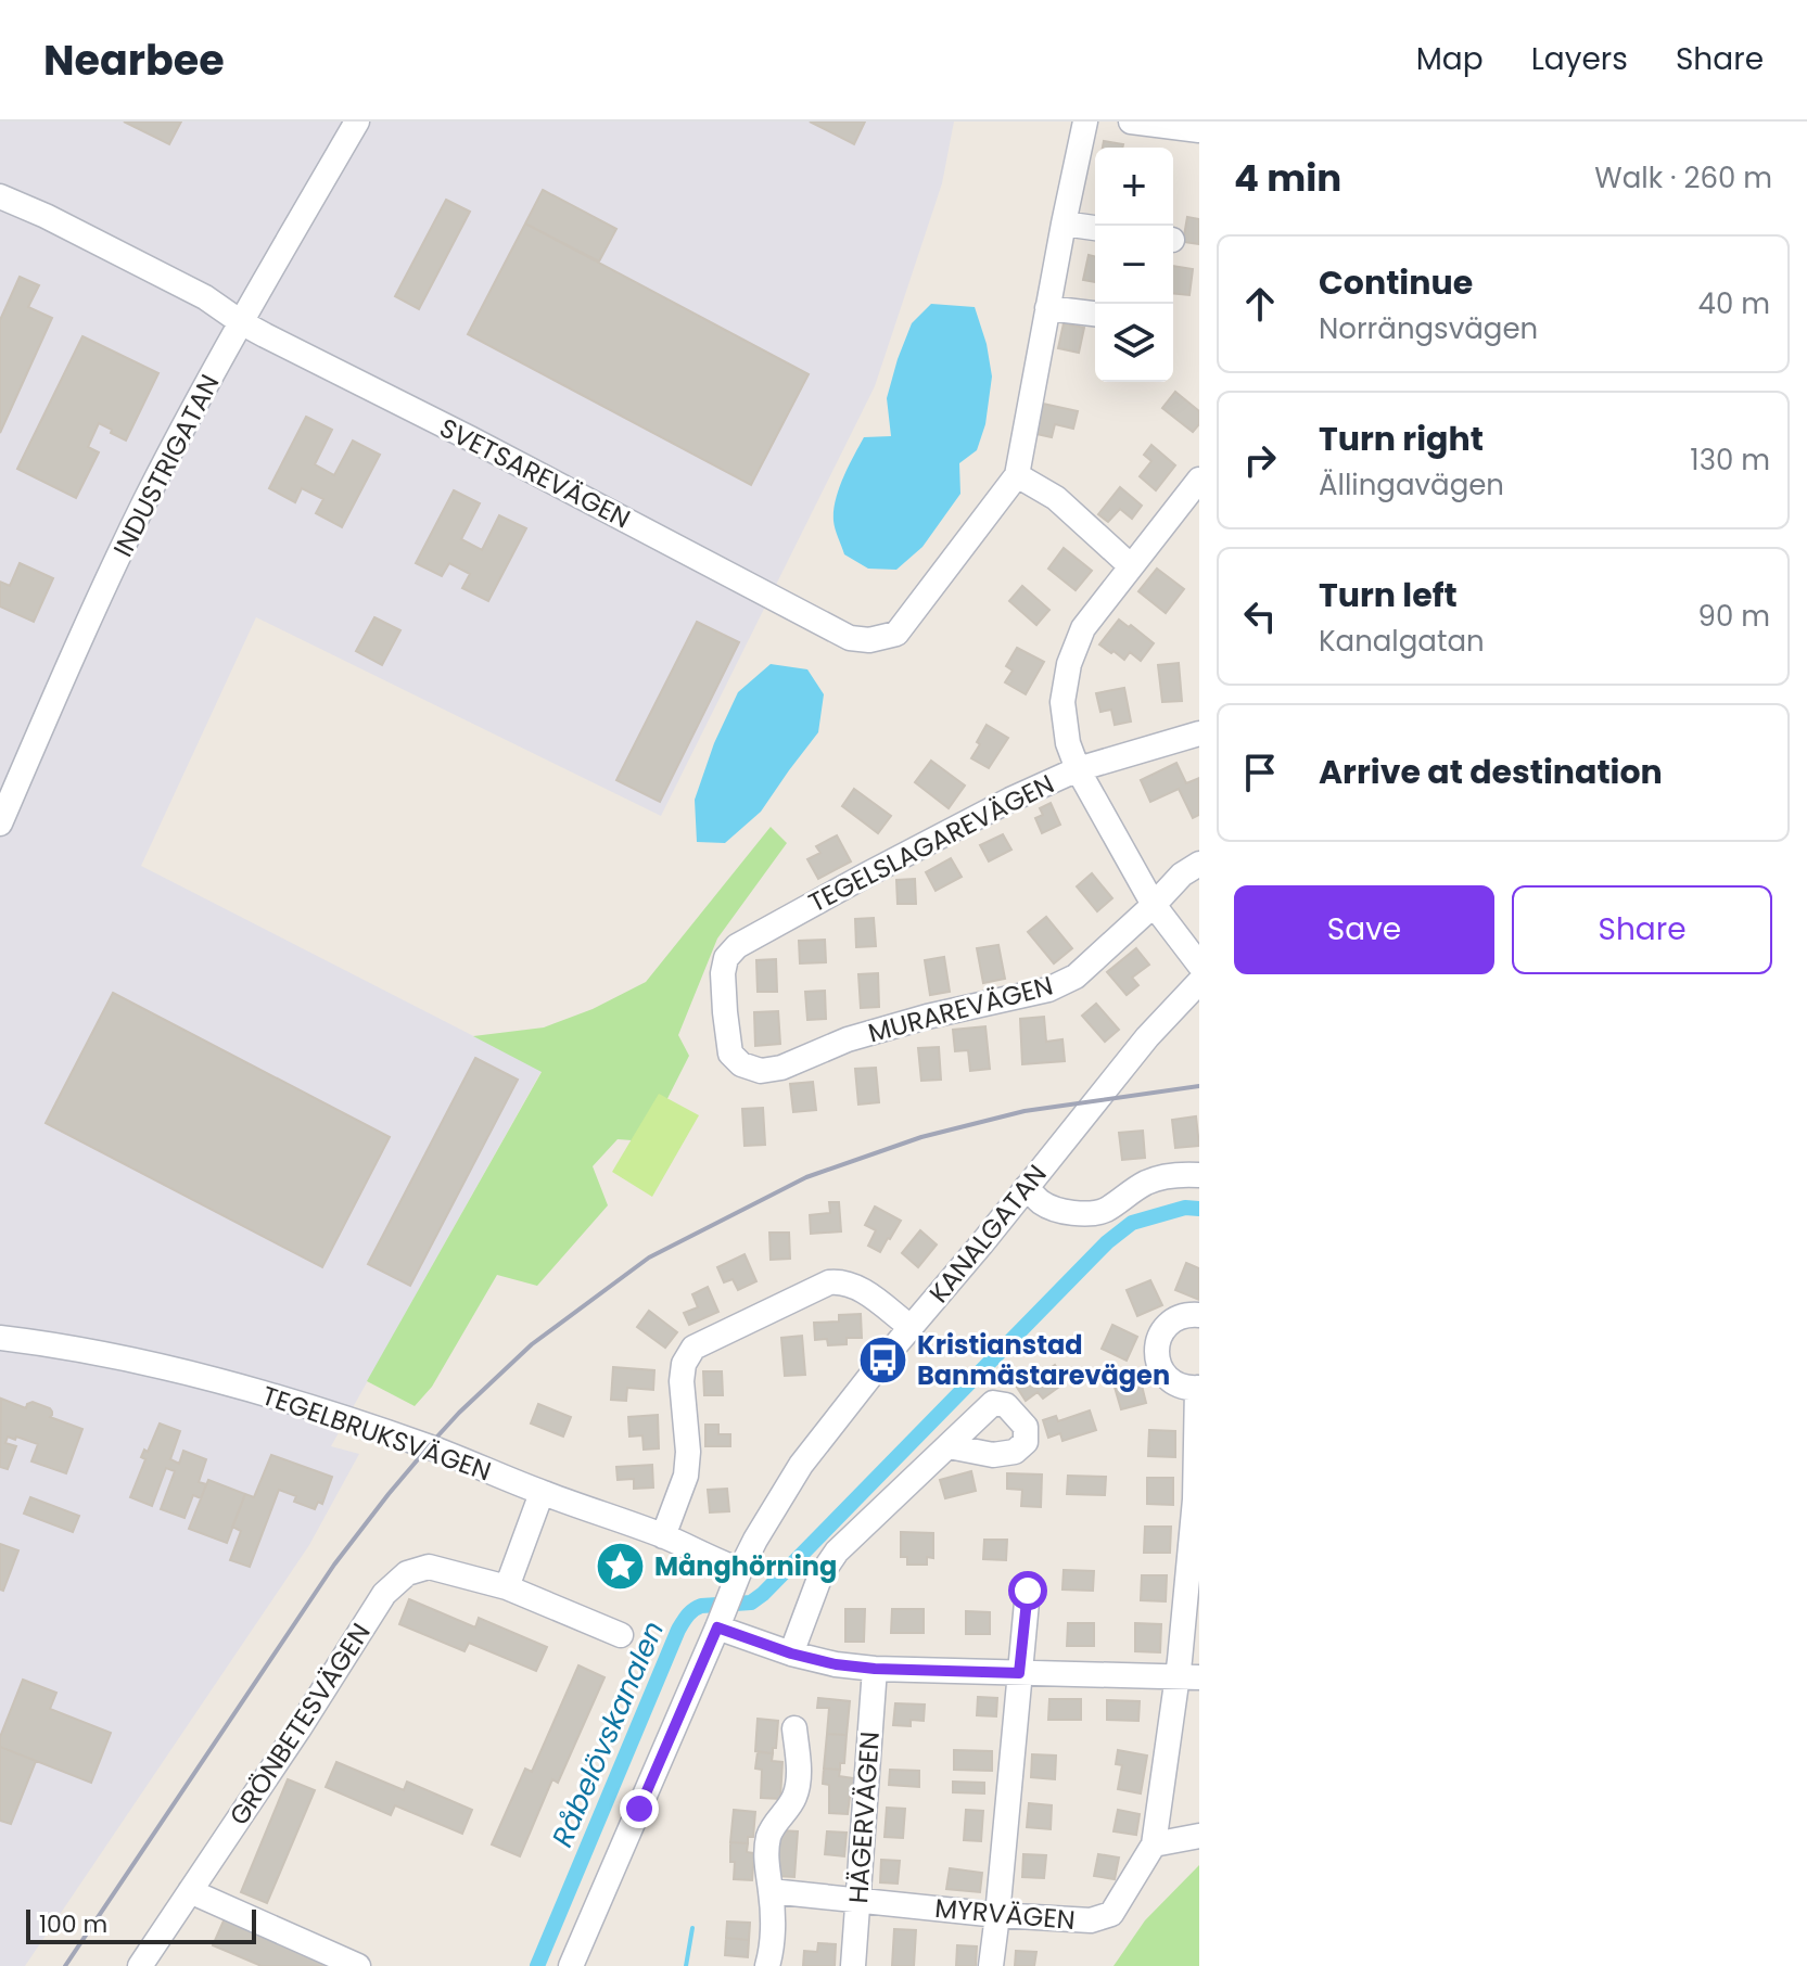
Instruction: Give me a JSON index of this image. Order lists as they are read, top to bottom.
{
  "streets": {
    "street": [
      "INDUSTRIGATAN",
      "SVETSAREVÄGEN",
      "TEGELSLAGAREVÄGEN",
      "MURAREVÄGEN",
      "KANALGATAN",
      "TEGELBRUKSVÄGEN",
      "GRÖNBETESVÄGEN",
      "HÄGERVÄGEN",
      "MYRVÄGEN"
    ]
  },
  "crossings": [
    ["INDUSTRIGATAN", "SVETSAREVÄGEN"],
    ["TEGELSLAGAREVÄGEN", "MURAREVÄGEN"],
    ["KANALGATAN", "TEGELBRUKSVÄGEN"],
    ["HÄGERVÄGEN", "MYRVÄGEN"]
  ],
  "water": ["Råbelövskanalen"],
  "places": {
    "bus stop": ["Kristianstad Banmästarevägen"],
    "place": ["Månghörning"]
  },
  "scale_bar": "100 m",
  "page": {
    "header": "Nearbee",
    "nav": ["Map", "Layers", "Share"],
    "heading": ["4 min", "Walk · 260 m"],
    "map_buttons": ["+", "−"],
    "list": [
      ["Continue", "Norrängsvägen", "40 m"],
      ["Turn right", "Ällingavägen", "130 m"],
      ["Turn left", "Kanalgatan", "90 m"],
      "Arrive at destination"
    ],
    "buttons": ["Save", "Share"],
    "scale": "100 m"
  }
}
